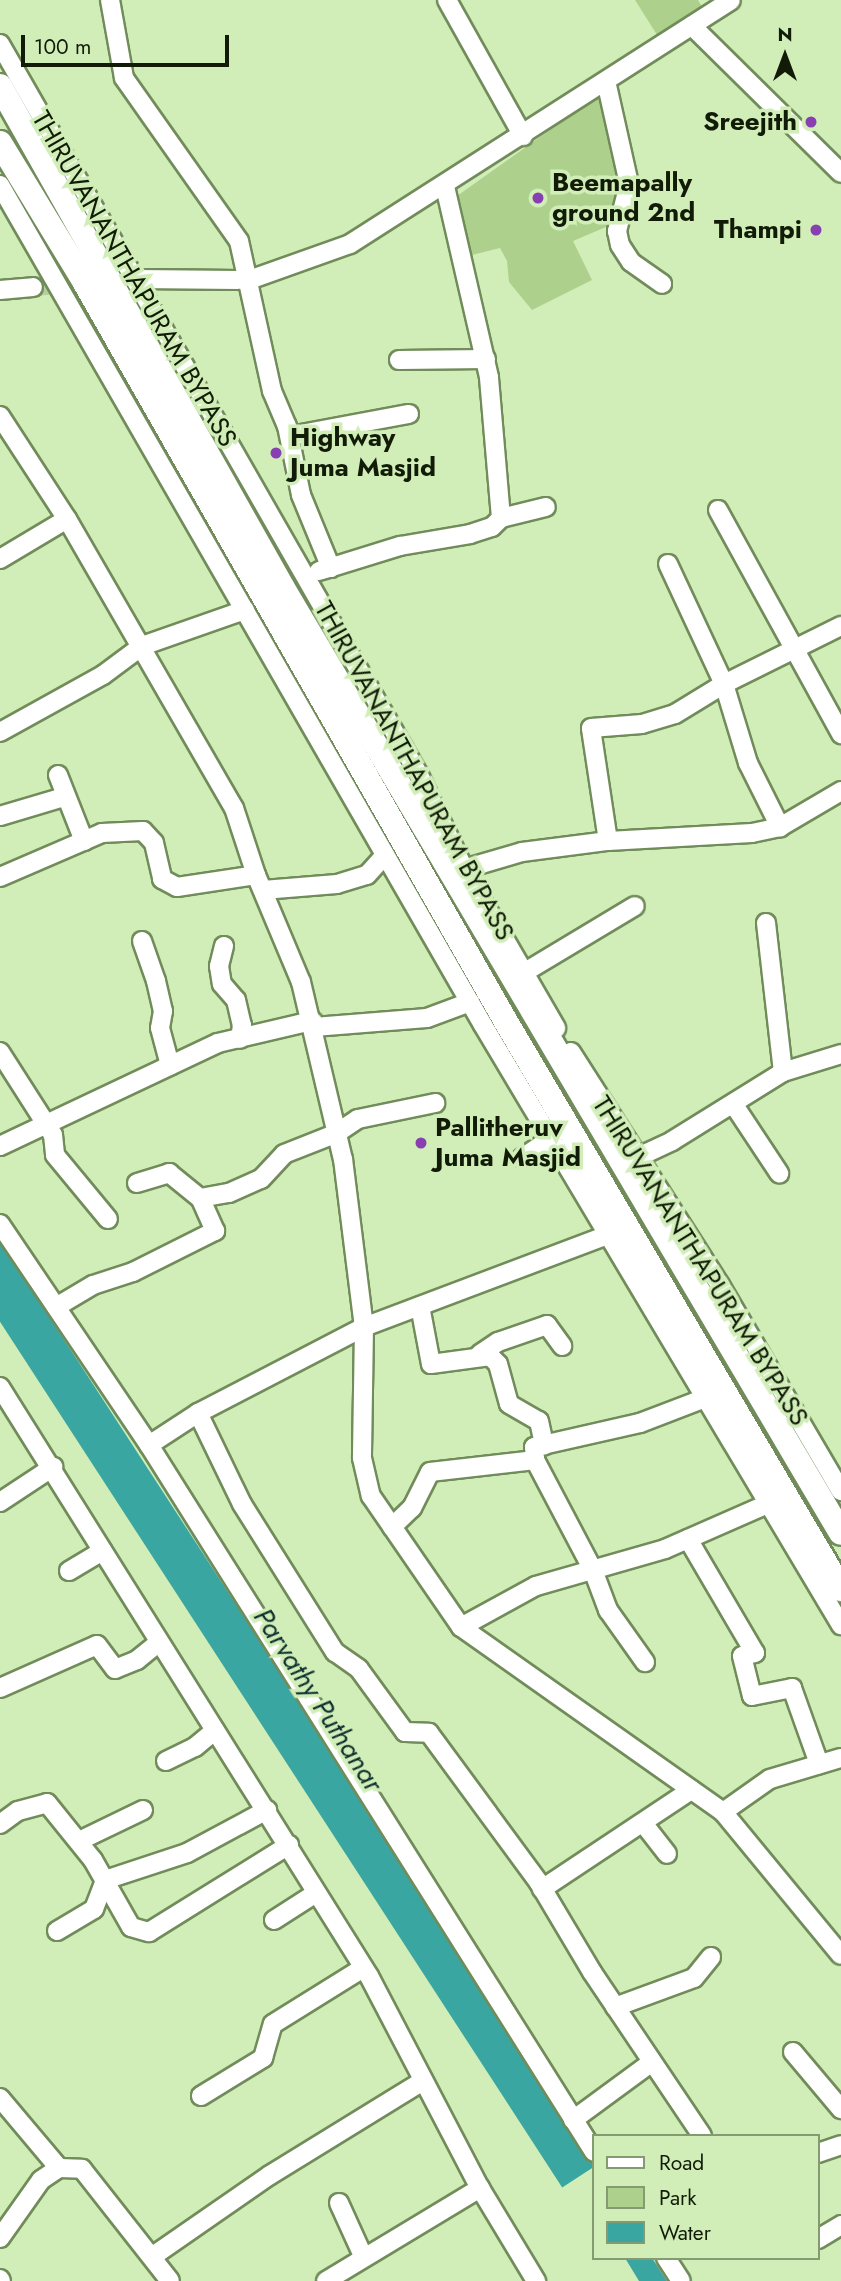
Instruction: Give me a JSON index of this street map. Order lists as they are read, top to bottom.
{
  "streets": {
    "highway": ["THIRUVANANTHAPURAM BYPASS"]
  },
  "water": ["Parvathy Puthanar"],
  "places": [
    "Sreejith",
    "Beemapally ground 2nd",
    "Thampi",
    "Highway Juma Masjid",
    "Pallitheruv Juma Masjid"
  ],
  "legend": ["Road", "Park", "Water"],
  "scale_bar": "100 m",
  "north": "top"
}
